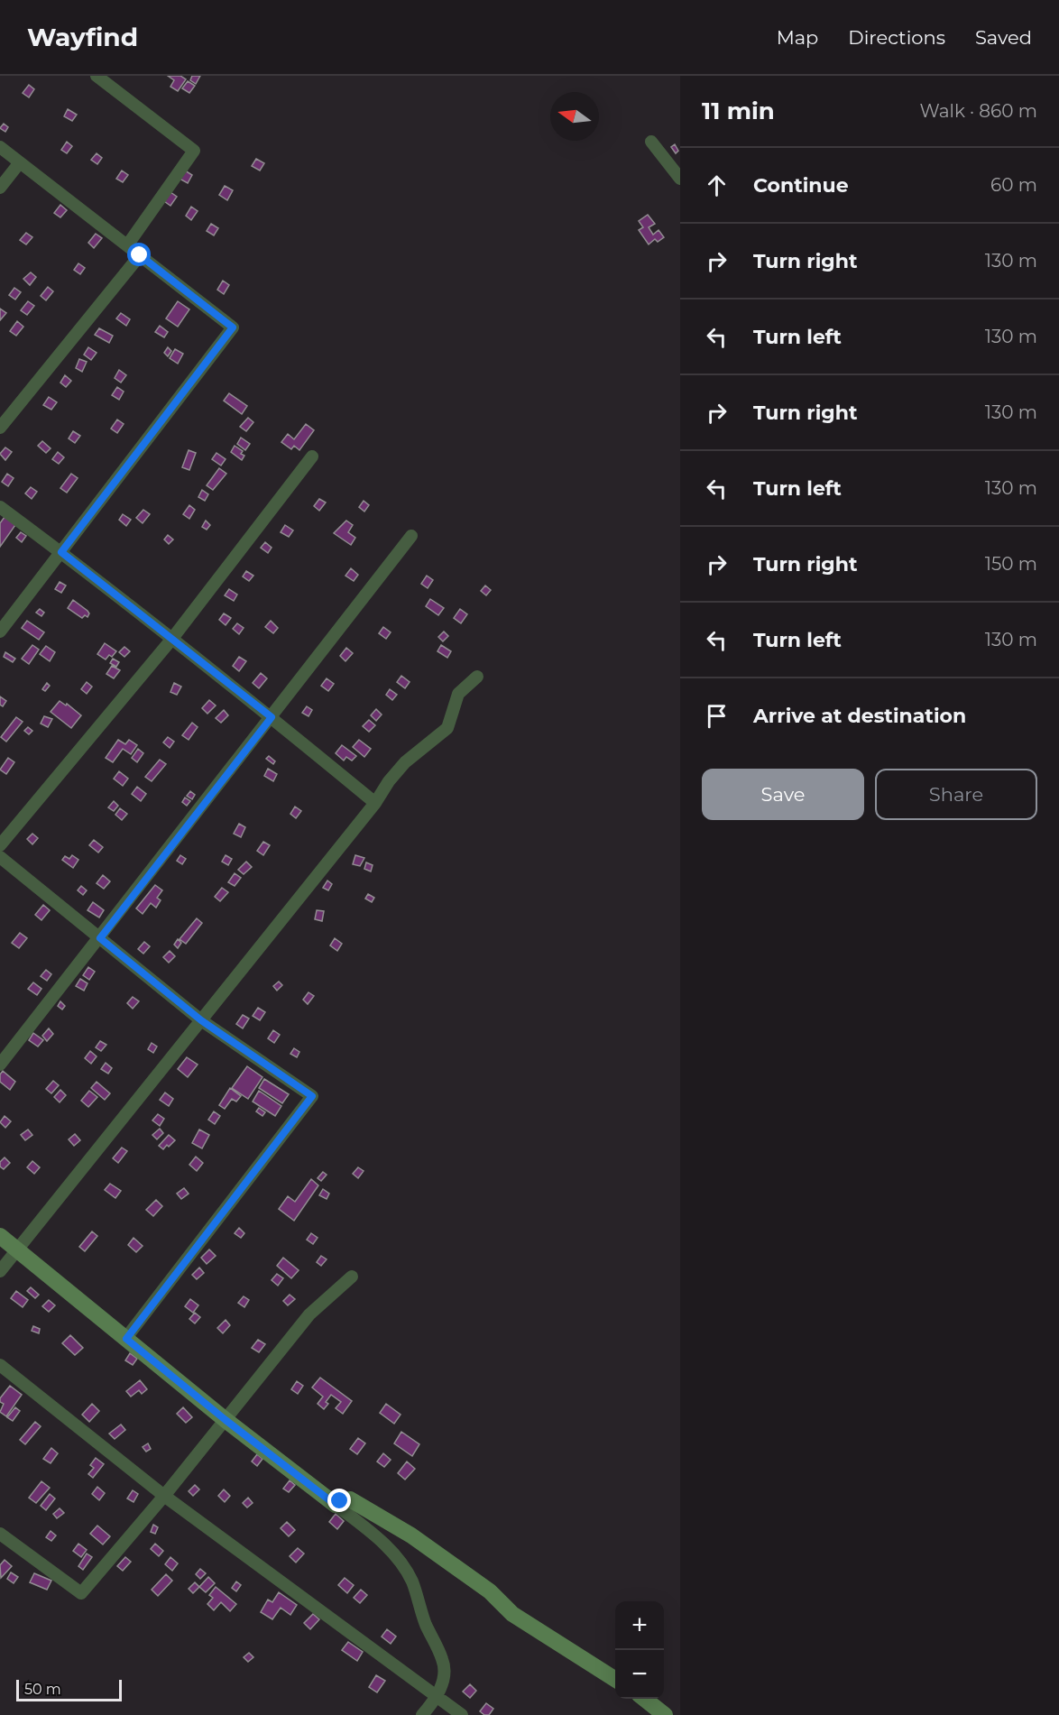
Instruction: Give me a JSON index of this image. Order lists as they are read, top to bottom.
{
  "scale_bar": "50 m",
  "north": "left",
  "page": {
    "header": "Wayfind",
    "nav": ["Map", "Directions", "Saved"],
    "heading": ["11 min", "Walk · 860 m"],
    "list": [
      ["Continue", "60 m"],
      ["Turn right", "130 m"],
      ["Turn left", "130 m"],
      ["Turn right", "130 m"],
      ["Turn left", "130 m"],
      ["Turn right", "150 m"],
      ["Turn left", "130 m"],
      "Arrive at destination"
    ],
    "buttons": ["Save", "Share"],
    "map_buttons": ["+", "−"],
    "scale": "50 m"
  }
}
